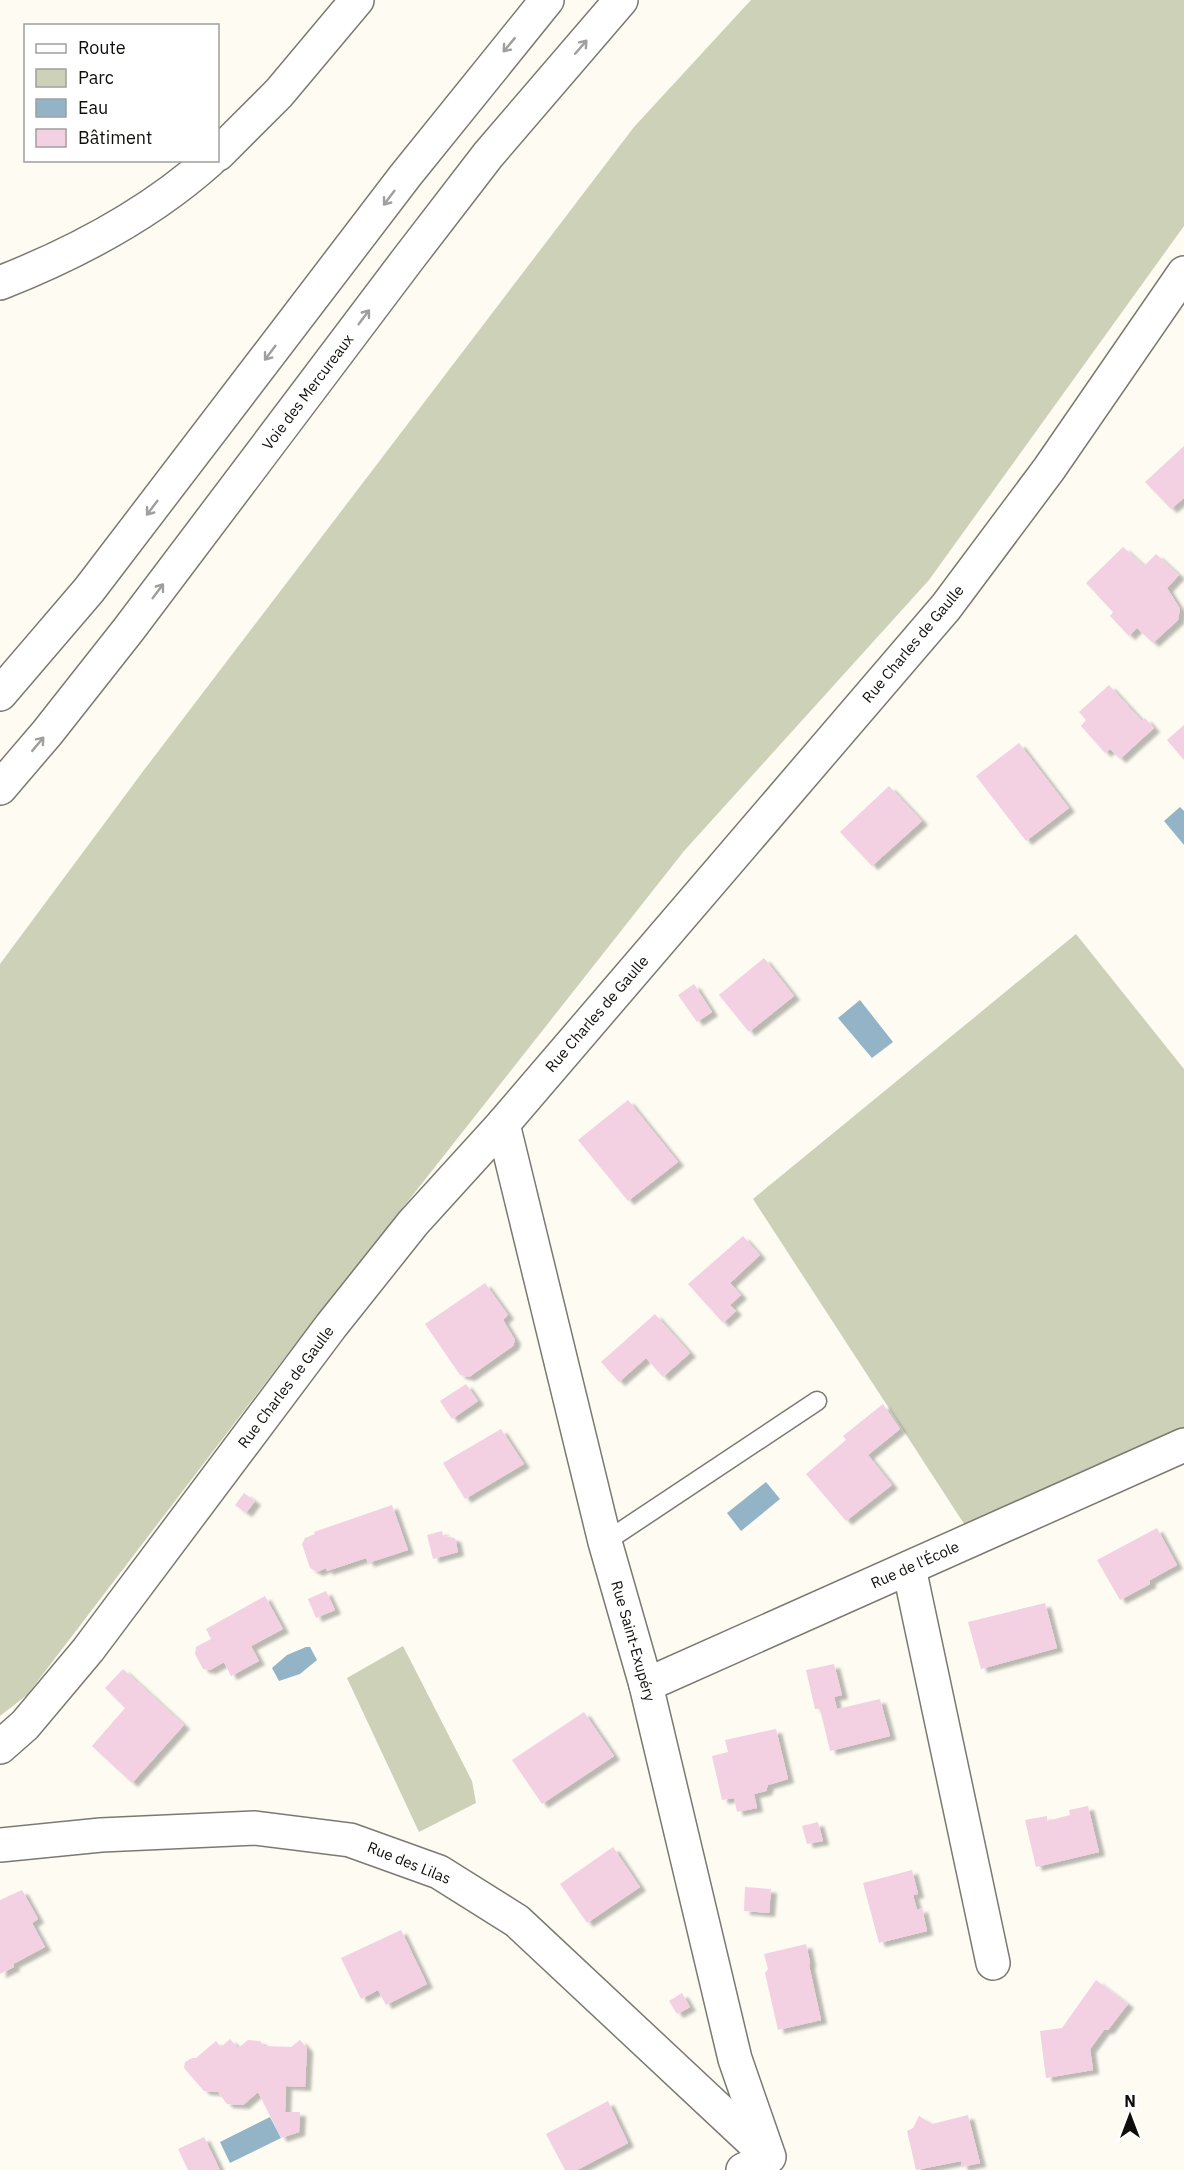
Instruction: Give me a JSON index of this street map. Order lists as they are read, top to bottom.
{
  "streets": {
    "main road": [
      "Voie des Mercureaux",
      "Rue Charles de Gaulle",
      "Rue de l'École",
      "Rue Saint-Exupéry",
      "Rue des Lilas"
    ]
  },
  "crossings": [
    ["Rue Charles de Gaulle", "Rue Saint-Exupéry"],
    ["Rue de l'École", "Rue Saint-Exupéry"],
    ["Rue Saint-Exupéry", "Rue des Lilas"]
  ],
  "legend": [
    "Route",
    "Parc",
    "Eau",
    "Bâtiment"
  ],
  "north": "top"
}
